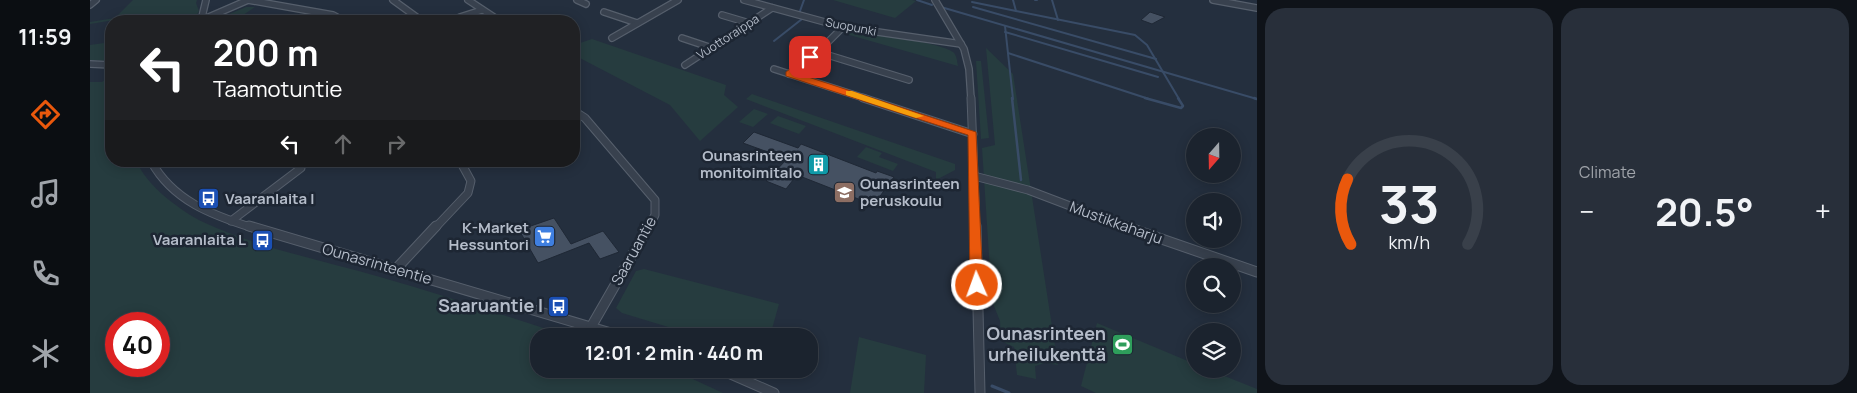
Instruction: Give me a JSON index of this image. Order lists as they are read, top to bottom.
{
  "streets": {
    "street": [
      "Suopunki",
      "Vuottoraippa",
      "Mustikkaharju",
      "Saaruantie",
      "Ounasrinteentie"
    ]
  },
  "crossings": [
    ["Suopunki", "Vuottoraippa"],
    ["Saaruantie", "Ounasrinteentie"]
  ],
  "places": {
    "building": ["Ounasrinteen monitoimitalo"],
    "school or university": ["Ounasrinteen peruskoulu"],
    "bus stop": ["Vaaranlaita I", "Vaaranlaita L", "Saaruantie I"],
    "supermarket": ["K-Market Hessuntori"],
    "sports": ["Ounasrinteen urheilukenttä"]
  },
  "north": "bottom",
  "page": {
    "tabs": "11:59",
    "tile": "Climate",
    "turn": ["200 m", "Taamotuntie"],
    "heat": ["−", "20.5°", "+"],
    "limit": "40",
    "trip": "12:01 · 2 min · 440 m",
    "gauge": ["33", "km/h"]
  }
}
